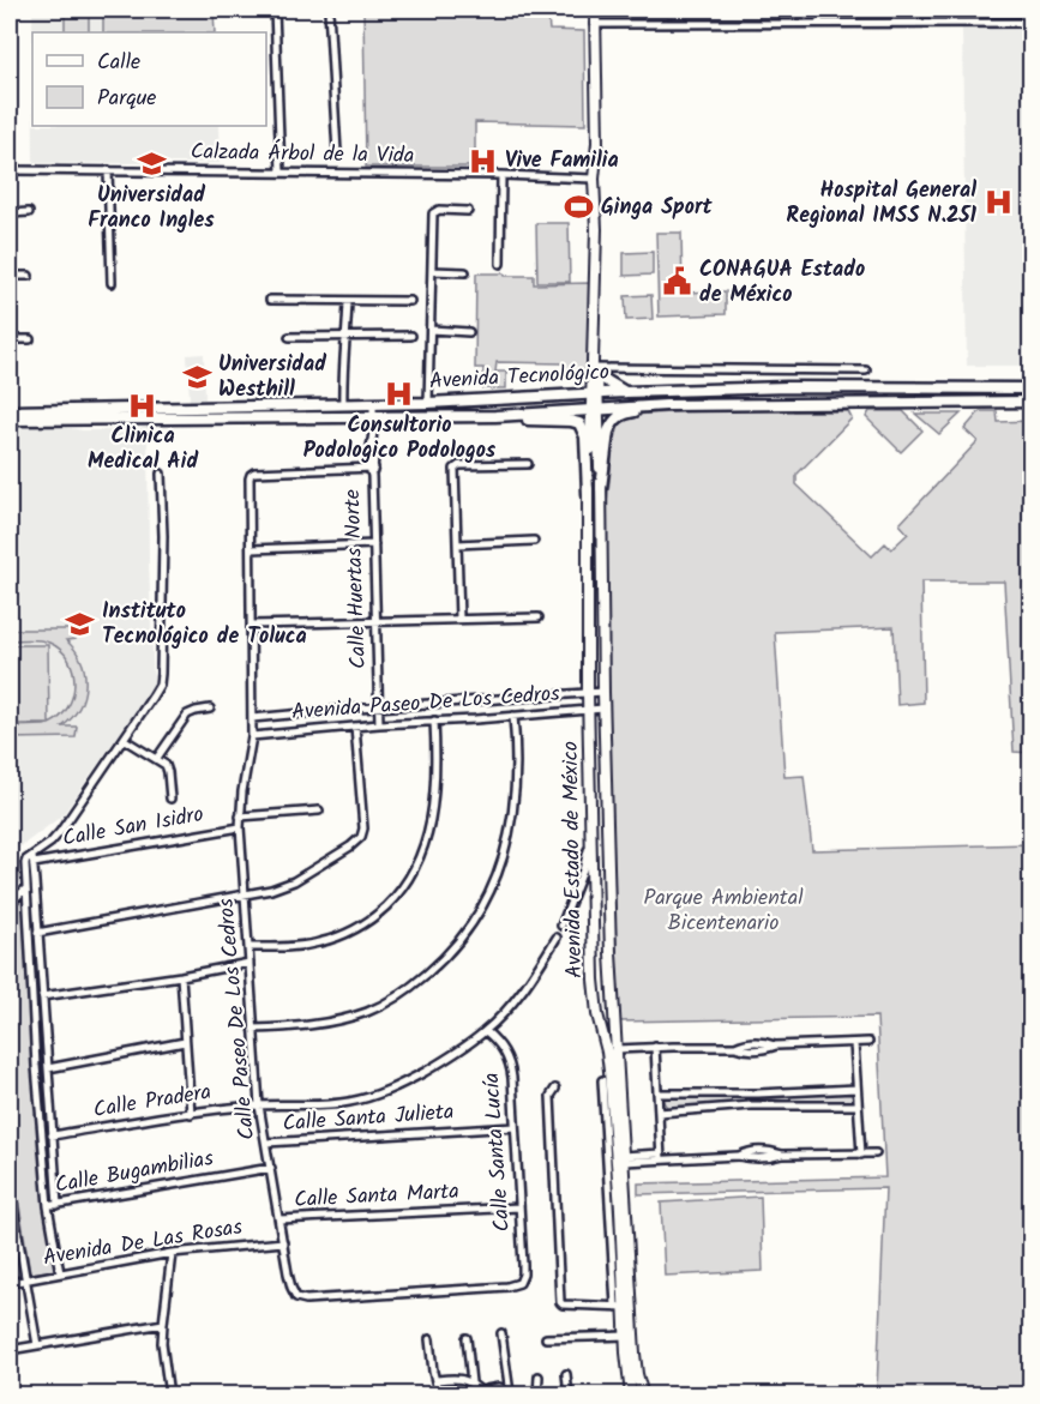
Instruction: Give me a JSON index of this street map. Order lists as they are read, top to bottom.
{
  "streets": {
    "main road": ["Avenida Tecnológico", "Avenida Estado de México"],
    "street": [
      "Calzada Árbol de la Vida",
      "Calle Huertas Norte",
      "Avenida Paseo De Los Cedros",
      "Calle San Isidro",
      "Calle Paseo De Los Cedros",
      "Calle Pradera",
      "Calle Santa Julieta",
      "Calle Santa Lucía",
      "Calle Bugambilias",
      "Calle Santa Marta",
      "Avenida De Las Rosas"
    ]
  },
  "crossings": [
    ["Calzada Árbol de la Vida", "Avenida Estado de México"],
    ["Avenida Tecnológico", "Calle Huertas Norte"],
    ["Avenida Tecnológico", "Avenida Estado de México"],
    ["Calle Huertas Norte", "Avenida Paseo De Los Cedros"],
    ["Calle Huertas Norte", "Calle Paseo De Los Cedros"],
    ["Avenida Paseo De Los Cedros", "Avenida Estado de México"],
    ["Avenida Paseo De Los Cedros", "Calle Paseo De Los Cedros"],
    ["Calle San Isidro", "Calle Paseo De Los Cedros"],
    ["Calle Paseo De Los Cedros", "Calle Pradera"],
    ["Calle Paseo De Los Cedros", "Calle Santa Julieta"],
    ["Calle Paseo De Los Cedros", "Calle Santa Lucía"],
    ["Calle Paseo De Los Cedros", "Calle Bugambilias"],
    ["Calle Paseo De Los Cedros", "Calle Santa Marta"],
    ["Calle Paseo De Los Cedros", "Avenida De Las Rosas"],
    ["Calle Pradera", "Calle Santa Lucía"],
    ["Calle Santa Julieta", "Calle Santa Lucía"],
    ["Calle Santa Lucía", "Calle Santa Marta"]
  ],
  "parks": ["Parque Ambiental Bicentenario"],
  "places": {
    "hospital": [
      "Vive Familia",
      "Hospital General Regional IMSS N.251",
      "Consultorio Podologico Podologos",
      "Clinica Medical Aid"
    ],
    "school or university": ["Universidad Franco Ingles", "Universidad Westhill", "Instituto Tecnológico de Toluca"],
    "sports": ["Ginga Sport"],
    "public building": ["CONAGUA Estado de México"]
  },
  "legend": ["Calle", "Parque"]
}
